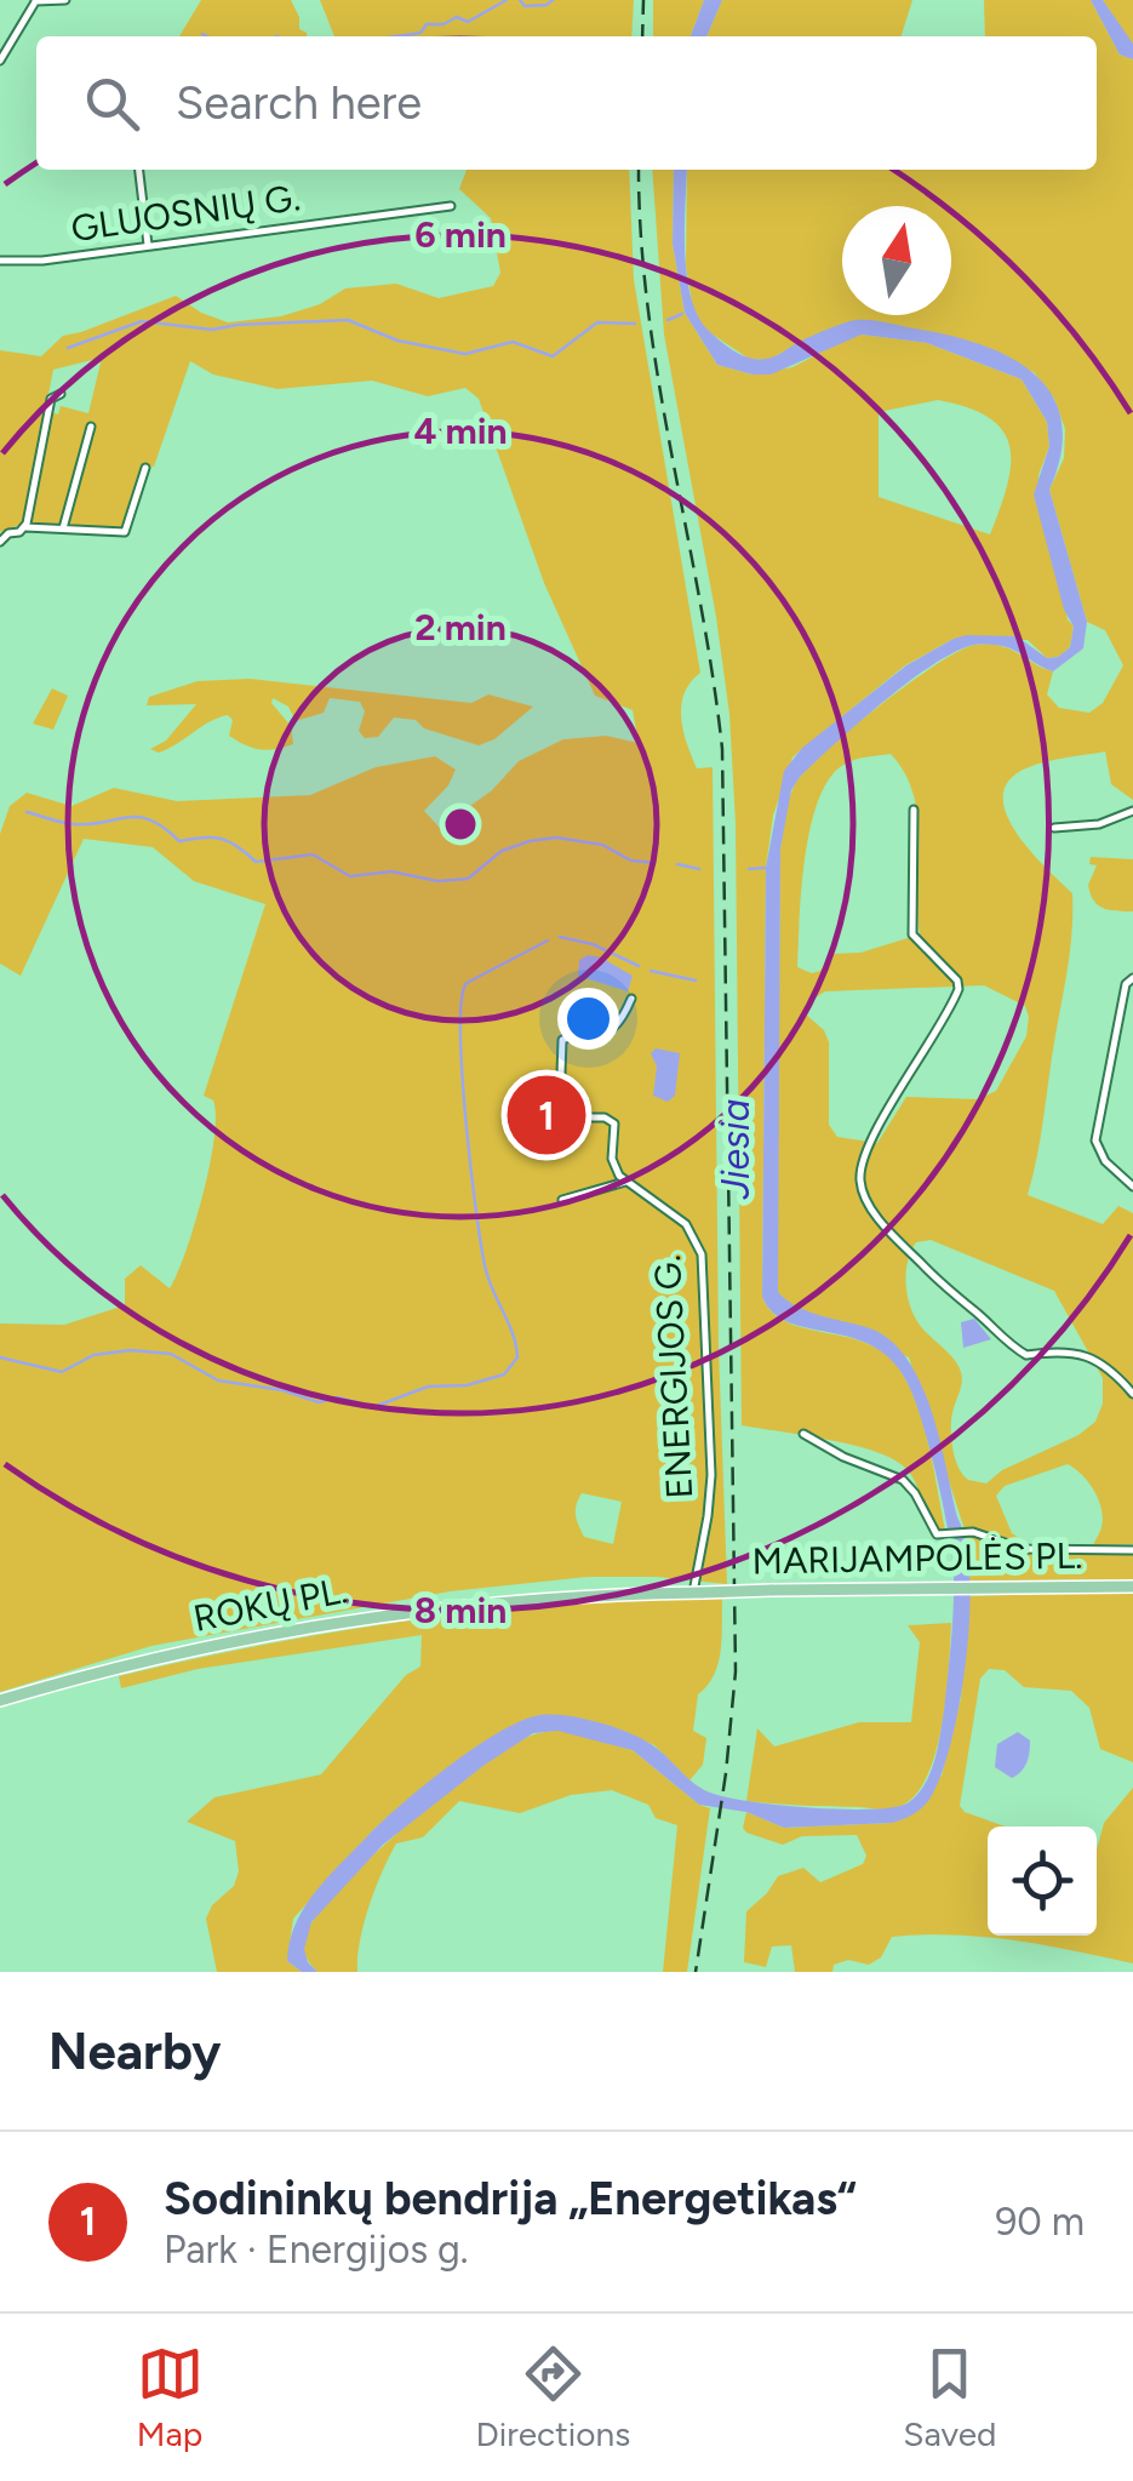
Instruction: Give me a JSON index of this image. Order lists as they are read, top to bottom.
{
  "streets": {
    "main road": ["MARIJAMPOLĖS PL.", "ROKŲ PL."],
    "street": ["GLUOSNIŲ G.", "ENERGIJOS G."]
  },
  "crossings": [
    ["ENERGIJOS G.", "MARIJAMPOLĖS PL."],
    ["ENERGIJOS G.", "ROKŲ PL."],
    ["MARIJAMPOLĖS PL.", "ROKŲ PL."]
  ],
  "water": ["Jiesia"],
  "north": "top",
  "page": {
    "search": "Search here",
    "pins": "1",
    "heading": "Nearby",
    "list": [
      {
        "mark": "1",
        "name": "Sodininkų bendrija „Energetikas“",
        "note": "Park · Energijos g.",
        "value": "90 m"
      }
    ],
    "nav": ["Map", "Directions", "Saved"]
  },
  "rings": [
    "6 min",
    "4 min",
    "2 min",
    "8 min"
  ]
}
